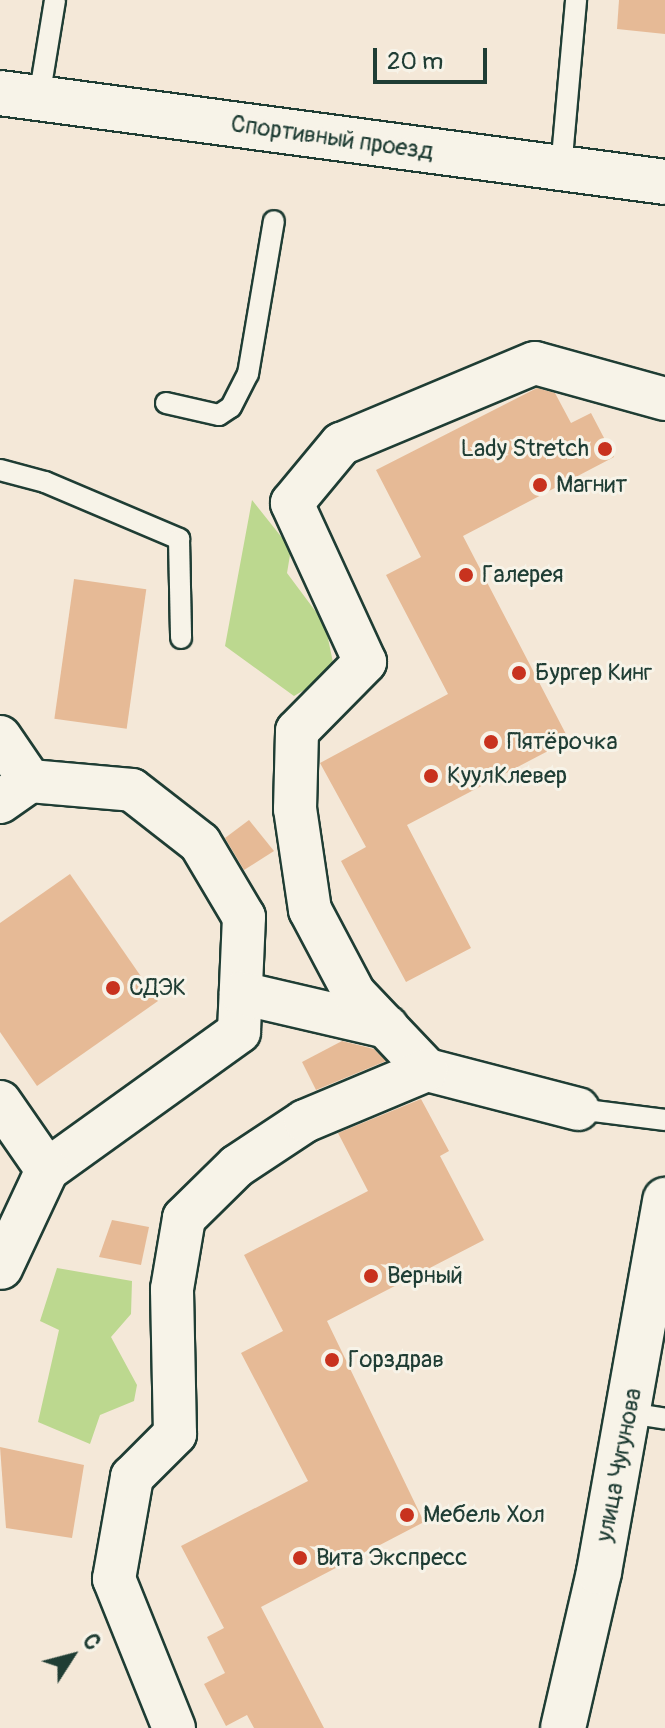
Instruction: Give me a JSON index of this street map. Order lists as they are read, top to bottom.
{
  "streets": {
    "main road": ["Спортивный проезд", "улица Чугунова"]
  },
  "places": [
    "Lady Stretch",
    "Магнит",
    "Галерея",
    "Бургер Кинг",
    "Пятёрочка",
    "КуулКлевер",
    "СДЭК",
    "Верный",
    "Горздрав",
    "Мебель Хол",
    "Вита Экспресс"
  ],
  "scale_bar": "20 m",
  "north": "top right"
}
